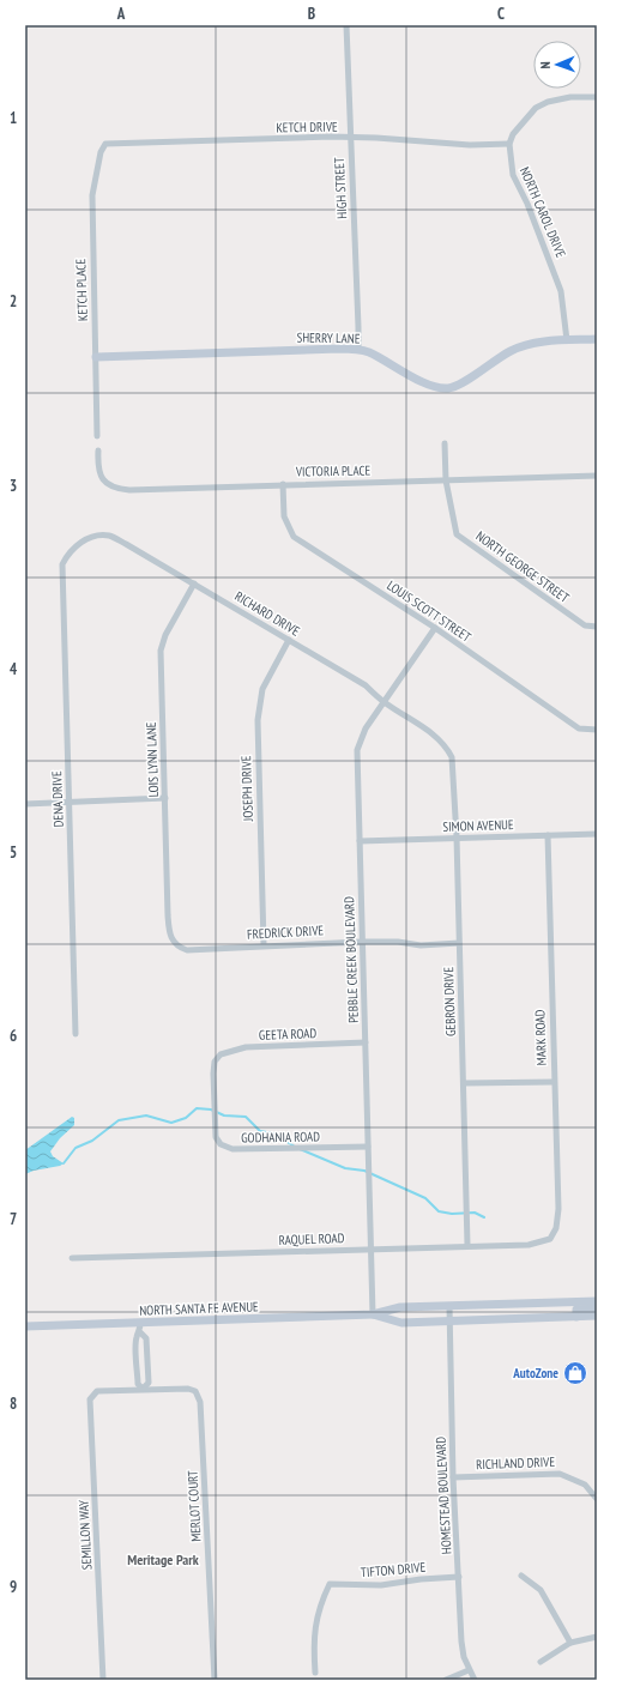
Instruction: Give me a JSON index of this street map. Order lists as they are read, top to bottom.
{
  "streets": {
    "street": [
      "KETCH DRIVE",
      "HIGH STREET",
      "NORTH CAROL DRIVE",
      "KETCH PLACE",
      "SHERRY LANE",
      "VICTORIA PLACE",
      "NORTH GEORGE STREET",
      "LOUIS SCOTT STREET",
      "RICHARD DRIVE",
      "LOIS LYNN LANE",
      "JOSEPH DRIVE",
      "DENA DRIVE",
      "SIMON AVENUE",
      "FREDRICK DRIVE",
      "PEBBLE CREEK BOULEVARD",
      "GEBRON DRIVE",
      "GEETA ROAD",
      "MARK ROAD",
      "GODHANIA ROAD",
      "RAQUEL ROAD",
      "NORTH SANTA FE AVENUE",
      "RICHLAND DRIVE",
      "HOMESTEAD BOULEVARD",
      "MERLOT COURT",
      "SEMILLON WAY",
      "TIFTON DRIVE"
    ]
  },
  "crossings": [
    ["KETCH DRIVE", "HIGH STREET"],
    ["KETCH DRIVE", "NORTH CAROL DRIVE"],
    ["KETCH DRIVE", "KETCH PLACE"],
    ["HIGH STREET", "SHERRY LANE"],
    ["NORTH CAROL DRIVE", "SHERRY LANE"],
    ["KETCH PLACE", "SHERRY LANE"],
    ["VICTORIA PLACE", "NORTH GEORGE STREET"],
    ["VICTORIA PLACE", "LOUIS SCOTT STREET"],
    ["LOUIS SCOTT STREET", "PEBBLE CREEK BOULEVARD"],
    ["RICHARD DRIVE", "LOIS LYNN LANE"],
    ["RICHARD DRIVE", "JOSEPH DRIVE"],
    ["RICHARD DRIVE", "DENA DRIVE"],
    ["RICHARD DRIVE", "PEBBLE CREEK BOULEVARD"],
    ["RICHARD DRIVE", "GEBRON DRIVE"],
    ["LOIS LYNN LANE", "FREDRICK DRIVE"],
    ["JOSEPH DRIVE", "FREDRICK DRIVE"],
    ["SIMON AVENUE", "PEBBLE CREEK BOULEVARD"],
    ["SIMON AVENUE", "GEBRON DRIVE"],
    ["SIMON AVENUE", "MARK ROAD"],
    ["FREDRICK DRIVE", "PEBBLE CREEK BOULEVARD"],
    ["FREDRICK DRIVE", "GEBRON DRIVE"],
    ["PEBBLE CREEK BOULEVARD", "GEETA ROAD"],
    ["PEBBLE CREEK BOULEVARD", "GODHANIA ROAD"],
    ["PEBBLE CREEK BOULEVARD", "RAQUEL ROAD"],
    ["PEBBLE CREEK BOULEVARD", "NORTH SANTA FE AVENUE"],
    ["GEBRON DRIVE", "RAQUEL ROAD"],
    ["GEETA ROAD", "GODHANIA ROAD"],
    ["MARK ROAD", "RAQUEL ROAD"],
    ["NORTH SANTA FE AVENUE", "HOMESTEAD BOULEVARD"],
    ["RICHLAND DRIVE", "HOMESTEAD BOULEVARD"],
    ["HOMESTEAD BOULEVARD", "TIFTON DRIVE"],
    ["MERLOT COURT", "SEMILLON WAY"]
  ],
  "districts": ["Meritage Park"],
  "places": {
    "shop": ["AutoZone"]
  },
  "north": "left",
  "grid": {
    "columns": ["A", "B", "C"],
    "rows": [
      "1",
      "2",
      "3",
      "4",
      "5",
      "6",
      "7",
      "8",
      "9"
    ]
  }
}
